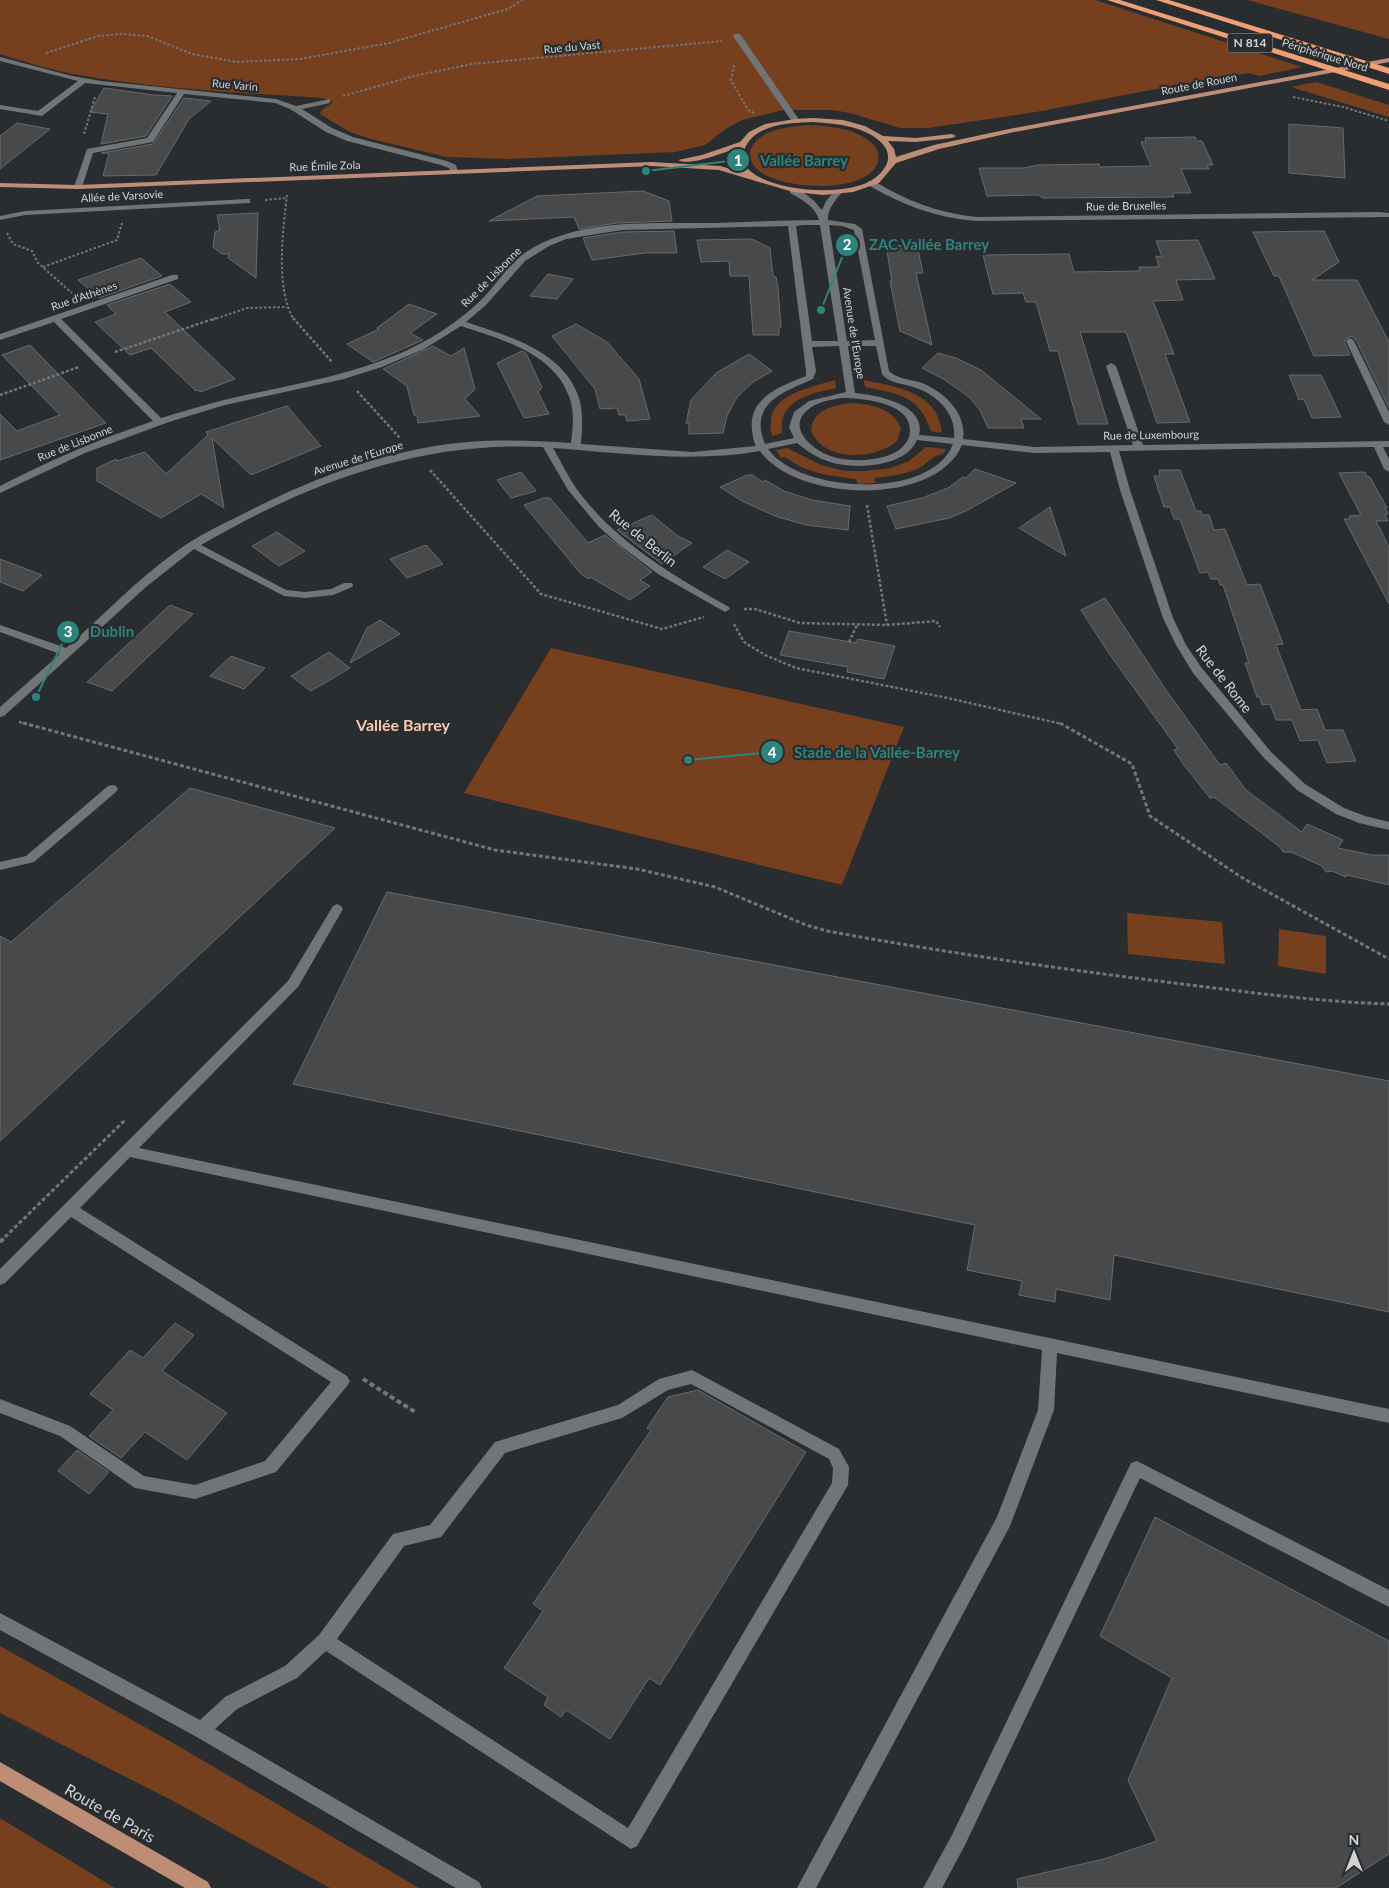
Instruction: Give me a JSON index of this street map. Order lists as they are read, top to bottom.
{
  "streets": {
    "highway": ["N 814", "Périphérique Nord"],
    "main road": ["Route de Rouen", "Rue Émile Zola", "Route de Paris"],
    "street": [
      "Rue Varin",
      "Allée de Varsovie",
      "Rue de Bruxelles",
      "Rue de Lisbonne",
      "Rue d'Athènes",
      "Avenue de l'Europe",
      "Rue de Luxembourg",
      "Rue de Berlin",
      "Rue de Rome"
    ],
    "path": ["Rue du Vast"]
  },
  "crossings": [
    ["Route de Rouen", "Rue Émile Zola"],
    ["Rue Varin", "Rue Émile Zola"],
    ["Rue Émile Zola", "Rue de Bruxelles"],
    ["Rue de Lisbonne", "Avenue de l'Europe"],
    ["Avenue de l'Europe", "Rue de Luxembourg"],
    ["Avenue de l'Europe", "Rue de Berlin"],
    ["Rue de Luxembourg", "Rue de Rome"]
  ],
  "districts": ["Vallée Barrey"],
  "places": [
    "Vallée Barrey",
    "ZAC Vallée Barrey",
    "Dublin",
    "Stade de la Vallée-Barrey"
  ],
  "north": "top"
}
